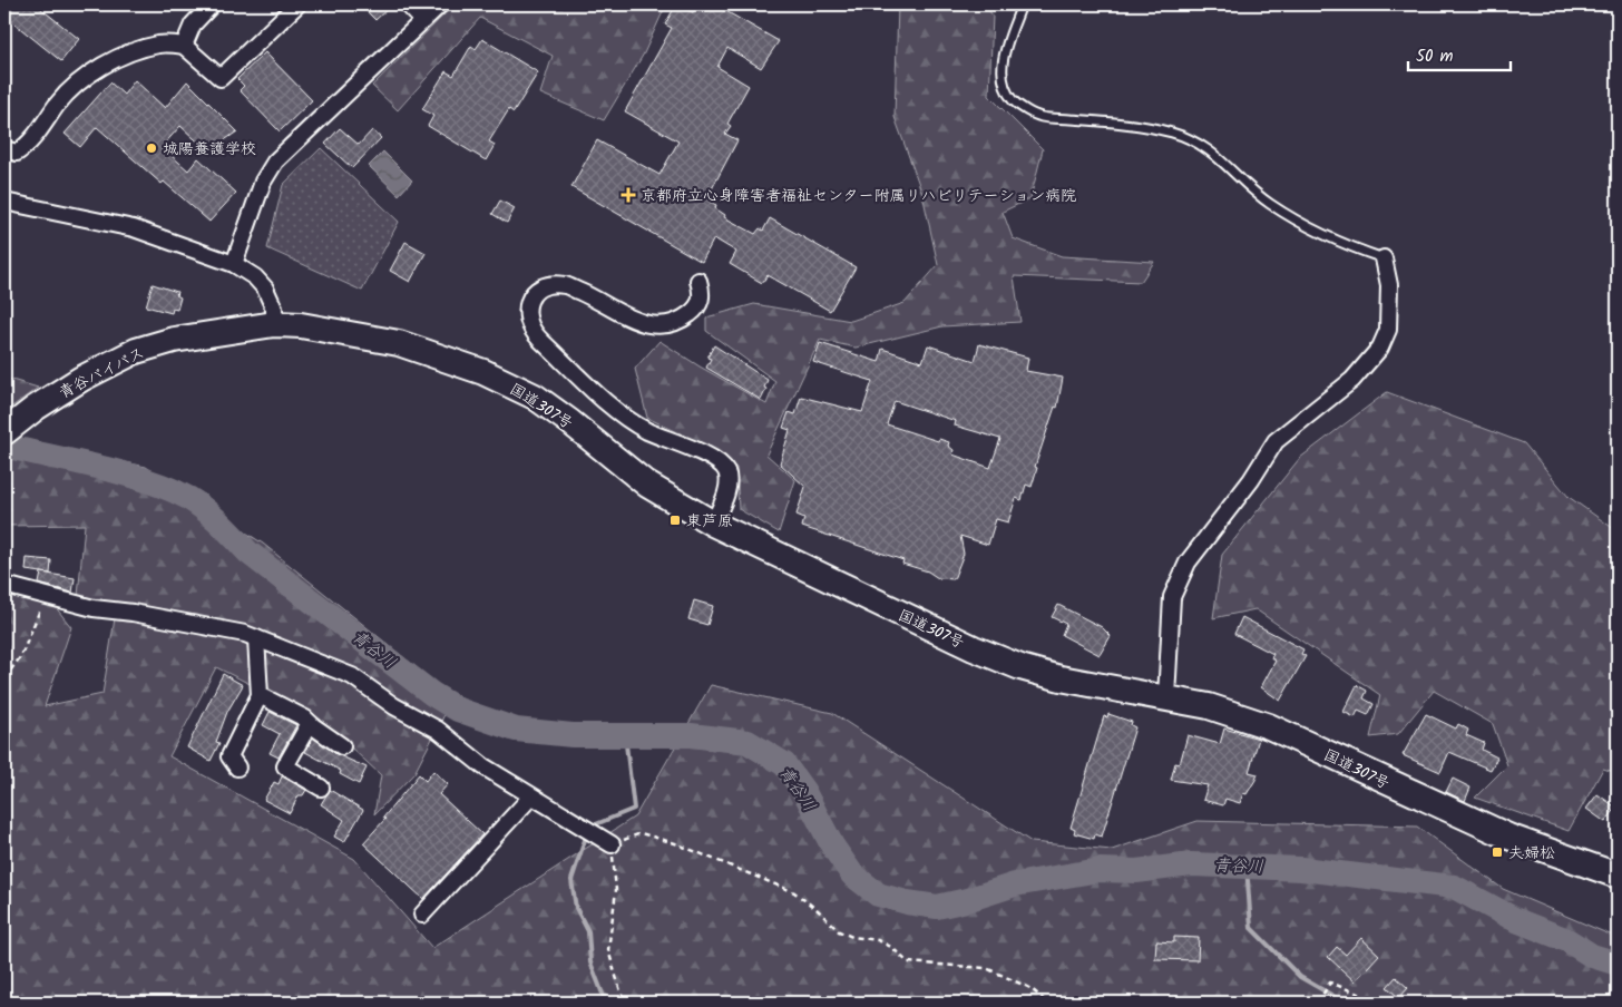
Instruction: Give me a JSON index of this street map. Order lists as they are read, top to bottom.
{
  "streets": {
    "highway": ["青谷バイパス", "国道307号"]
  },
  "crossings": [
    ["青谷バイパス", "国道307号"]
  ],
  "water": ["青谷川"],
  "places": {
    "other": ["城陽養護学校"],
    "health": ["京都府立心身障害者福祉センター附属リハビリテーション病院"],
    "transit": ["東芦原", "夫婦松"]
  },
  "scale_bar": "50 m"
}
